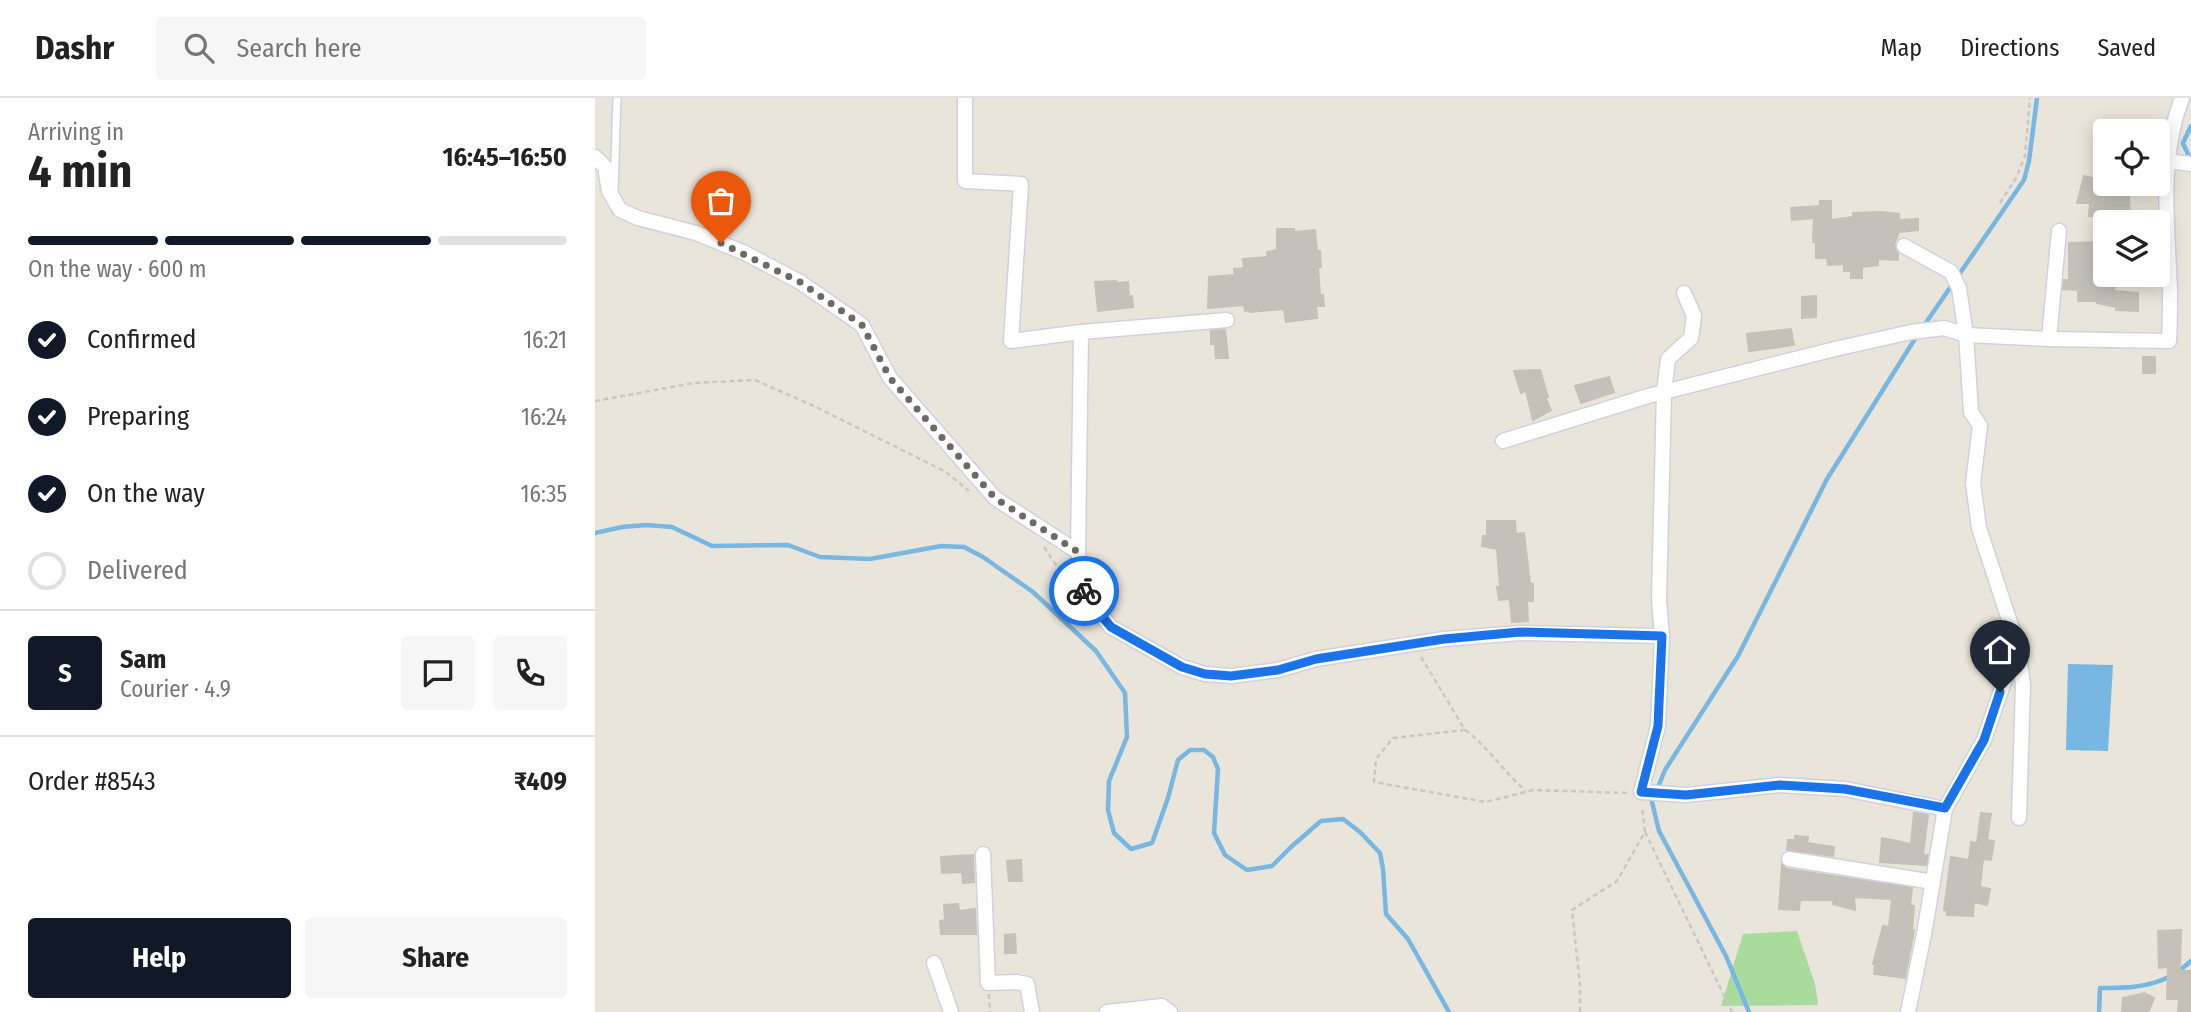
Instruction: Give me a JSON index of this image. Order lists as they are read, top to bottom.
{
  "page": {
    "header": "Dashr",
    "search": "Search here",
    "nav": ["Map", "Directions", "Saved"],
    "heading": ["4 min", "Arriving in", "16:45–16:50"],
    "panel": [
      "Sam",
      "Courier · 4.9",
      "Order #8543",
      "₹409"
    ],
    "bar": "On the way · 600 m",
    "list": [
      ["Confirmed", "16:21"],
      ["Preparing", "16:24"],
      ["On the way", "16:35"],
      "Delivered"
    ],
    "round": "S",
    "buttons": ["Help", "Share"]
  }
}
